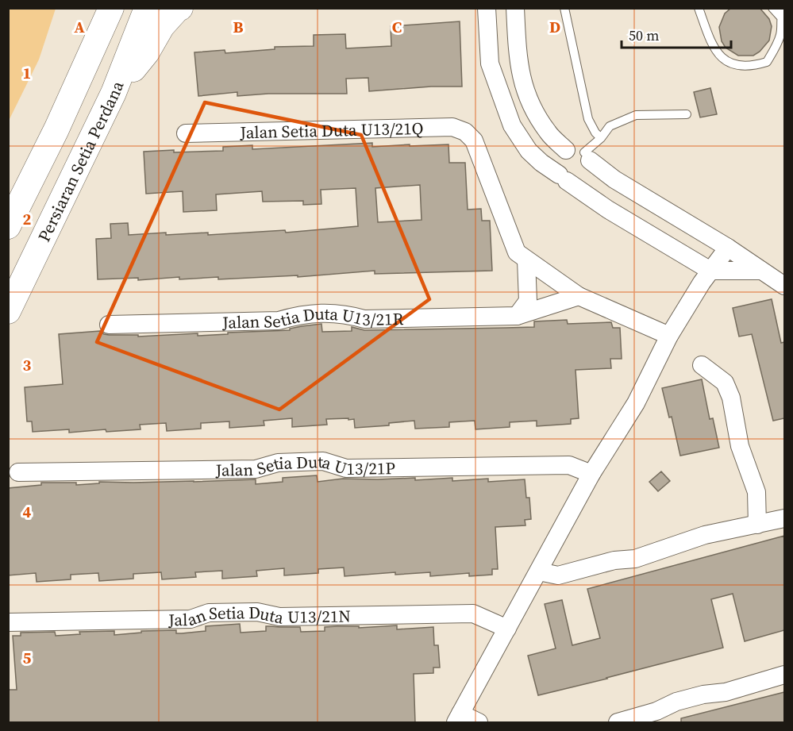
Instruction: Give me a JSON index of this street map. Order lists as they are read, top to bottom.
{
  "streets": {
    "main road": ["Persiaran Setia Perdana"],
    "street": [
      "Jalan Setia Duta U13/21Q",
      "Jalan Setia Duta U13/21R",
      "Jalan Setia Duta U13/21P",
      "Jalan Setia Duta U13/21N"
    ]
  },
  "scale_bar": "50 m",
  "grid": {
    "columns": [
      "A",
      "B",
      "C",
      "D"
    ],
    "rows": [
      "1",
      "2",
      "3",
      "4",
      "5"
    ]
  }
}
